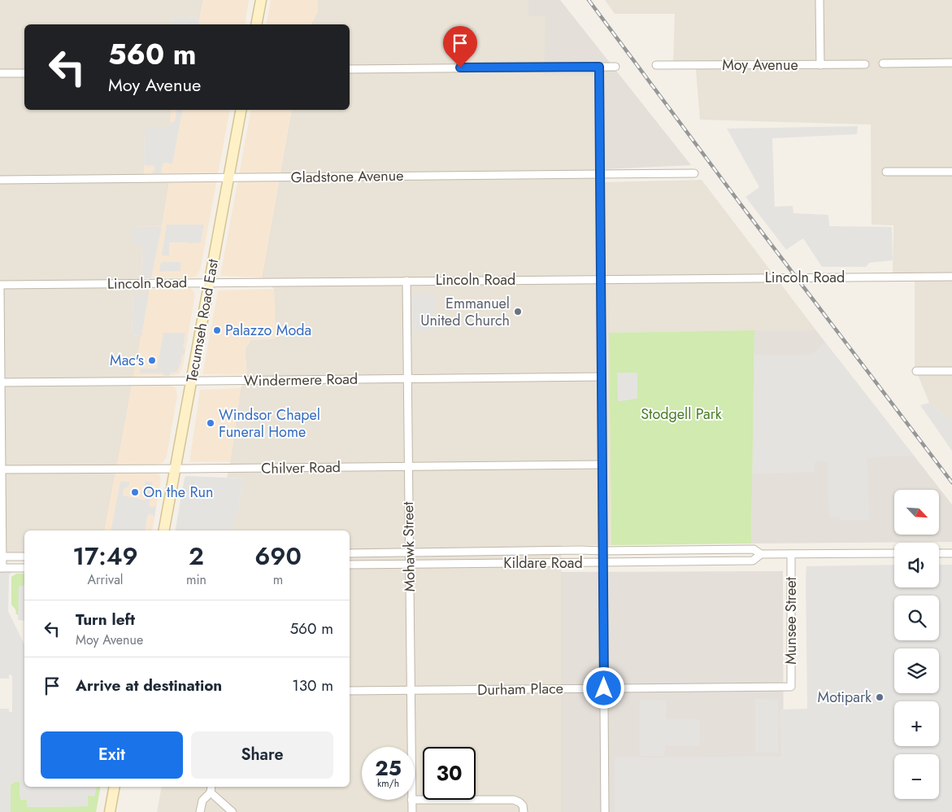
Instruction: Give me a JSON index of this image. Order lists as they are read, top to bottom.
{
  "streets": {
    "main road": ["Tecumseh Road East"],
    "street": [
      "Moy Avenue",
      "Gladstone Avenue",
      "Lincoln Road",
      "Windermere Road",
      "Chilver Road",
      "Mohawk Street",
      "Kildare Road",
      "Munsee Street",
      "Durham Place"
    ]
  },
  "crossings": [
    ["Gladstone Avenue", "Tecumseh Road East"],
    ["Lincoln Road", "Tecumseh Road East"],
    ["Lincoln Road", "Mohawk Street"],
    ["Tecumseh Road East", "Windermere Road"],
    ["Tecumseh Road East", "Chilver Road"],
    ["Windermere Road", "Mohawk Street"],
    ["Chilver Road", "Mohawk Street"],
    ["Mohawk Street", "Kildare Road"],
    ["Mohawk Street", "Durham Place"],
    ["Kildare Road", "Munsee Street"],
    ["Munsee Street", "Durham Place"]
  ],
  "parks": ["Stodgell Park"],
  "places": [
    "Emmanuel United Church",
    "Palazzo Moda",
    "Mac's",
    "Windsor Chapel Funeral Home",
    "On the Run",
    "Motipark"
  ],
  "north": "bottom right",
  "page": {
    "turn": ["560 m", "Moy Avenue"],
    "map_buttons": ["+", "−"],
    "eta": [
      "17:49",
      "Arrival",
      "2",
      "min",
      "690",
      "m"
    ],
    "list": [
      {
        "name": "Turn left",
        "note": "Moy Avenue",
        "value": "560 m"
      },
      {
        "name": "Arrive at destination",
        "value": "130 m"
      }
    ],
    "buttons": ["Exit", "Share"],
    "speed": "25 km/h",
    "limit": "30"
  }
}
